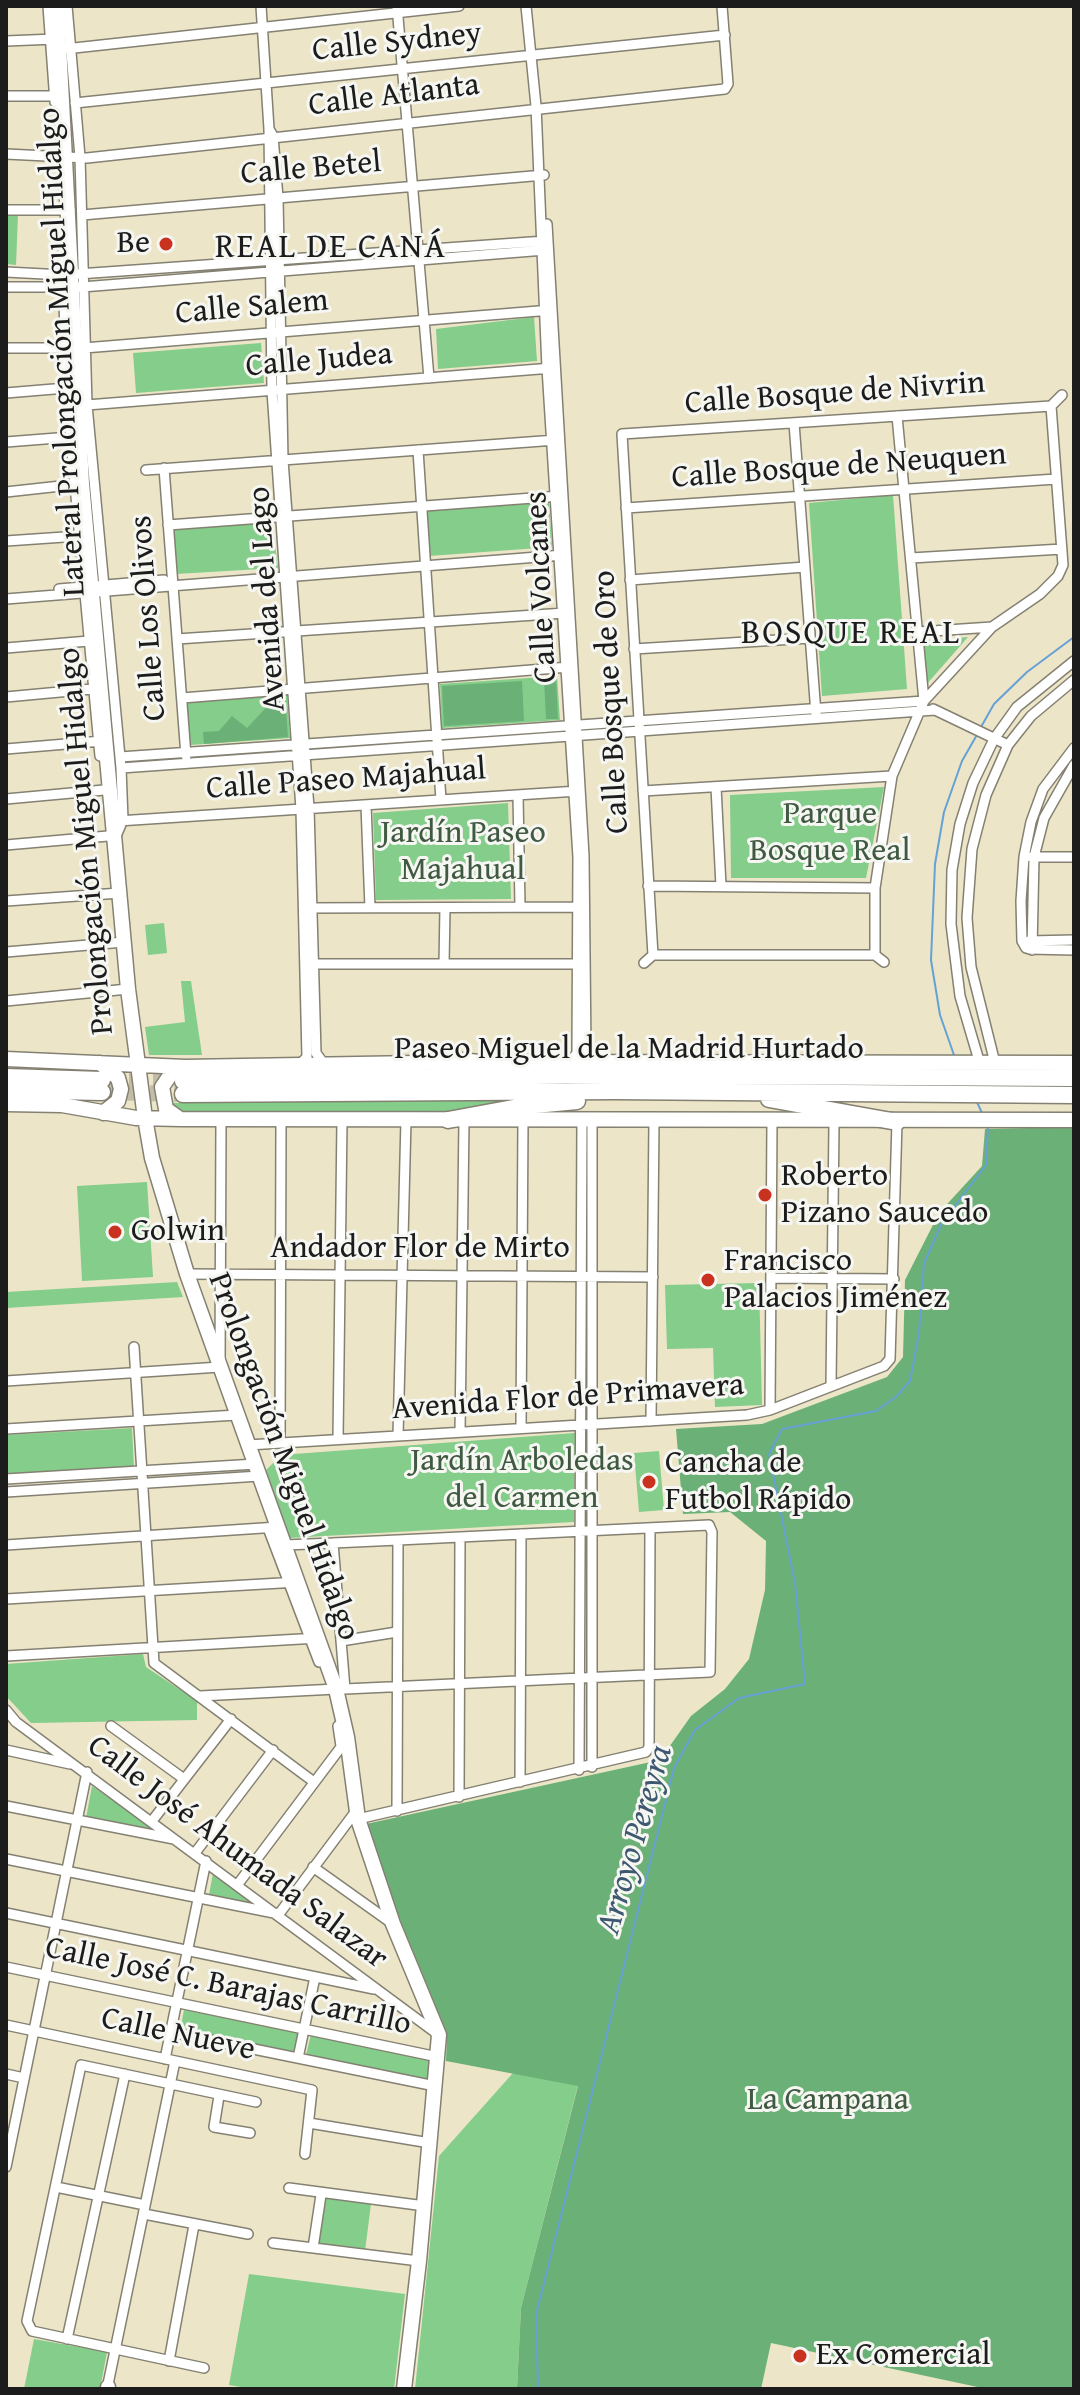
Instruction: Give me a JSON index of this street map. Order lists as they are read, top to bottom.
{
  "streets": {
    "highway": ["Paseo Miguel de la Madrid Hurtado"],
    "main road": ["Prolongación Miguel Hidalgo"],
    "street": [
      "Calle Sydney",
      "Calle Atlanta",
      "Calle Betel",
      "Calle Salem",
      "Lateral Prolongación Miguel Hidalgo",
      "Calle Judea",
      "Calle Bosque de Nivrin",
      "Calle Bosque de Neuquen",
      "Calle Volcanes",
      "Avenida del Lago",
      "Calle Los Olivos",
      "Calle Bosque de Oro",
      "Calle Paseo Majahual",
      "Andador Flor de Mirto",
      "Avenida Flor de Primavera",
      "Calle José Ahumada Salazar",
      "Calle José C. Barajas Carrillo",
      "Calle Nueve"
    ]
  },
  "crossings": [
    ["Calle Sydney", "Calle Atlanta"],
    ["Calle Sydney", "Calle Volcanes"],
    ["Calle Sydney", "Avenida del Lago"],
    ["Calle Sydney", "Prolongación Miguel Hidalgo"],
    ["Calle Atlanta", "Calle Volcanes"],
    ["Calle Atlanta", "Avenida del Lago"],
    ["Calle Atlanta", "Prolongación Miguel Hidalgo"],
    ["Calle Betel", "Calle Volcanes"],
    ["Calle Betel", "Avenida del Lago"],
    ["Calle Betel", "Prolongación Miguel Hidalgo"],
    ["Calle Salem", "Lateral Prolongación Miguel Hidalgo"],
    ["Calle Salem", "Calle Volcanes"],
    ["Calle Salem", "Avenida del Lago"],
    ["Calle Salem", "Prolongación Miguel Hidalgo"],
    ["Lateral Prolongación Miguel Hidalgo", "Calle Judea"],
    ["Lateral Prolongación Miguel Hidalgo", "Calle Paseo Majahual"],
    ["Lateral Prolongación Miguel Hidalgo", "Prolongación Miguel Hidalgo"],
    ["Calle Judea", "Calle Volcanes"],
    ["Calle Judea", "Avenida del Lago"],
    ["Calle Bosque de Nivrin", "Calle Bosque de Oro"],
    ["Calle Bosque de Neuquen", "Calle Bosque de Oro"],
    ["Calle Volcanes", "Calle Paseo Majahual"],
    ["Calle Volcanes", "Paseo Miguel de la Madrid Hurtado"],
    ["Avenida del Lago", "Calle Paseo Majahual"],
    ["Calle Paseo Majahual", "Prolongación Miguel Hidalgo"],
    ["Prolongación Miguel Hidalgo", "Andador Flor de Mirto"],
    ["Prolongación Miguel Hidalgo", "Avenida Flor de Primavera"],
    ["Prolongación Miguel Hidalgo", "Calle José Ahumada Salazar"],
    ["Prolongación Miguel Hidalgo", "Calle José C. Barajas Carrillo"]
  ],
  "districts": ["REAL DE CANÁ", "BOSQUE REAL"],
  "water": ["Arroyo Pereyra"],
  "parks": [
    "Parque Bosque Real",
    "Jardín Paseo Majahual",
    "Jardín Arboledas del Carmen",
    "La Campana"
  ],
  "places": [
    "Be",
    "Roberto Pizano Saucedo",
    "Golwin",
    "Francisco Palacios Jiménez",
    "Cancha de Futbol Rápido",
    "Ex Comercial"
  ]
}
